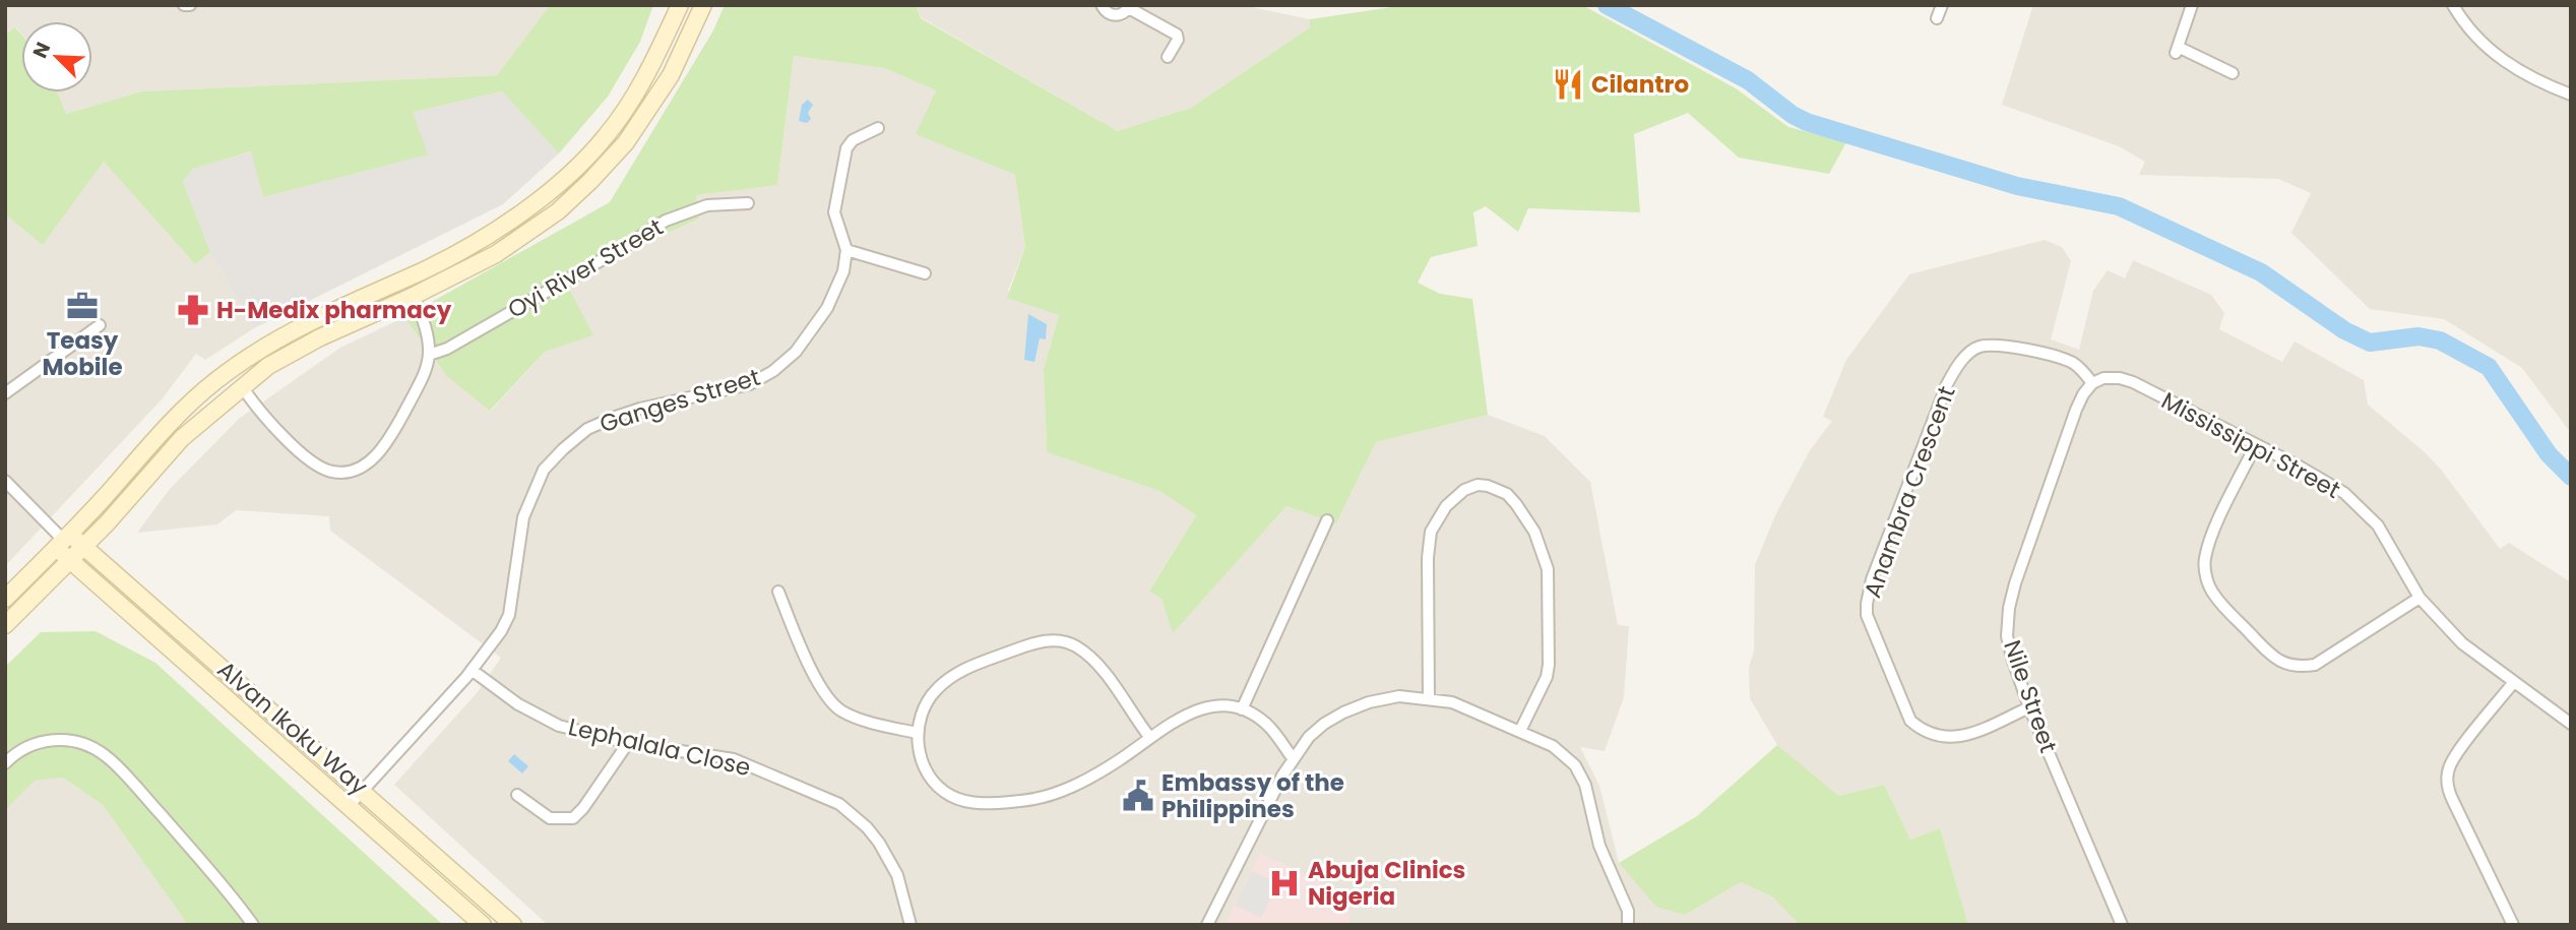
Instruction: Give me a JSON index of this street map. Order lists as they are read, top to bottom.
{
  "streets": {
    "street": [
      "Oyi River Street",
      "Ganges Street",
      "Mississippi Street",
      "Anambra Crescent",
      "Nile Street",
      "Alvan Ikoku Way",
      "Lephalala Close"
    ]
  },
  "crossings": [
    ["Ganges Street", "Alvan Ikoku Way"],
    ["Ganges Street", "Lephalala Close"],
    ["Mississippi Street", "Anambra Crescent"],
    ["Mississippi Street", "Nile Street"],
    ["Anambra Crescent", "Nile Street"]
  ],
  "places": {
    "restaurant": ["Cilantro"],
    "office": ["Teasy Mobile"],
    "pharmacy": ["H-Medix pharmacy"],
    "public building": ["Embassy of the Philippines"],
    "hospital": ["Abuja Clinics Nigeria"]
  },
  "north": "top left"
}
